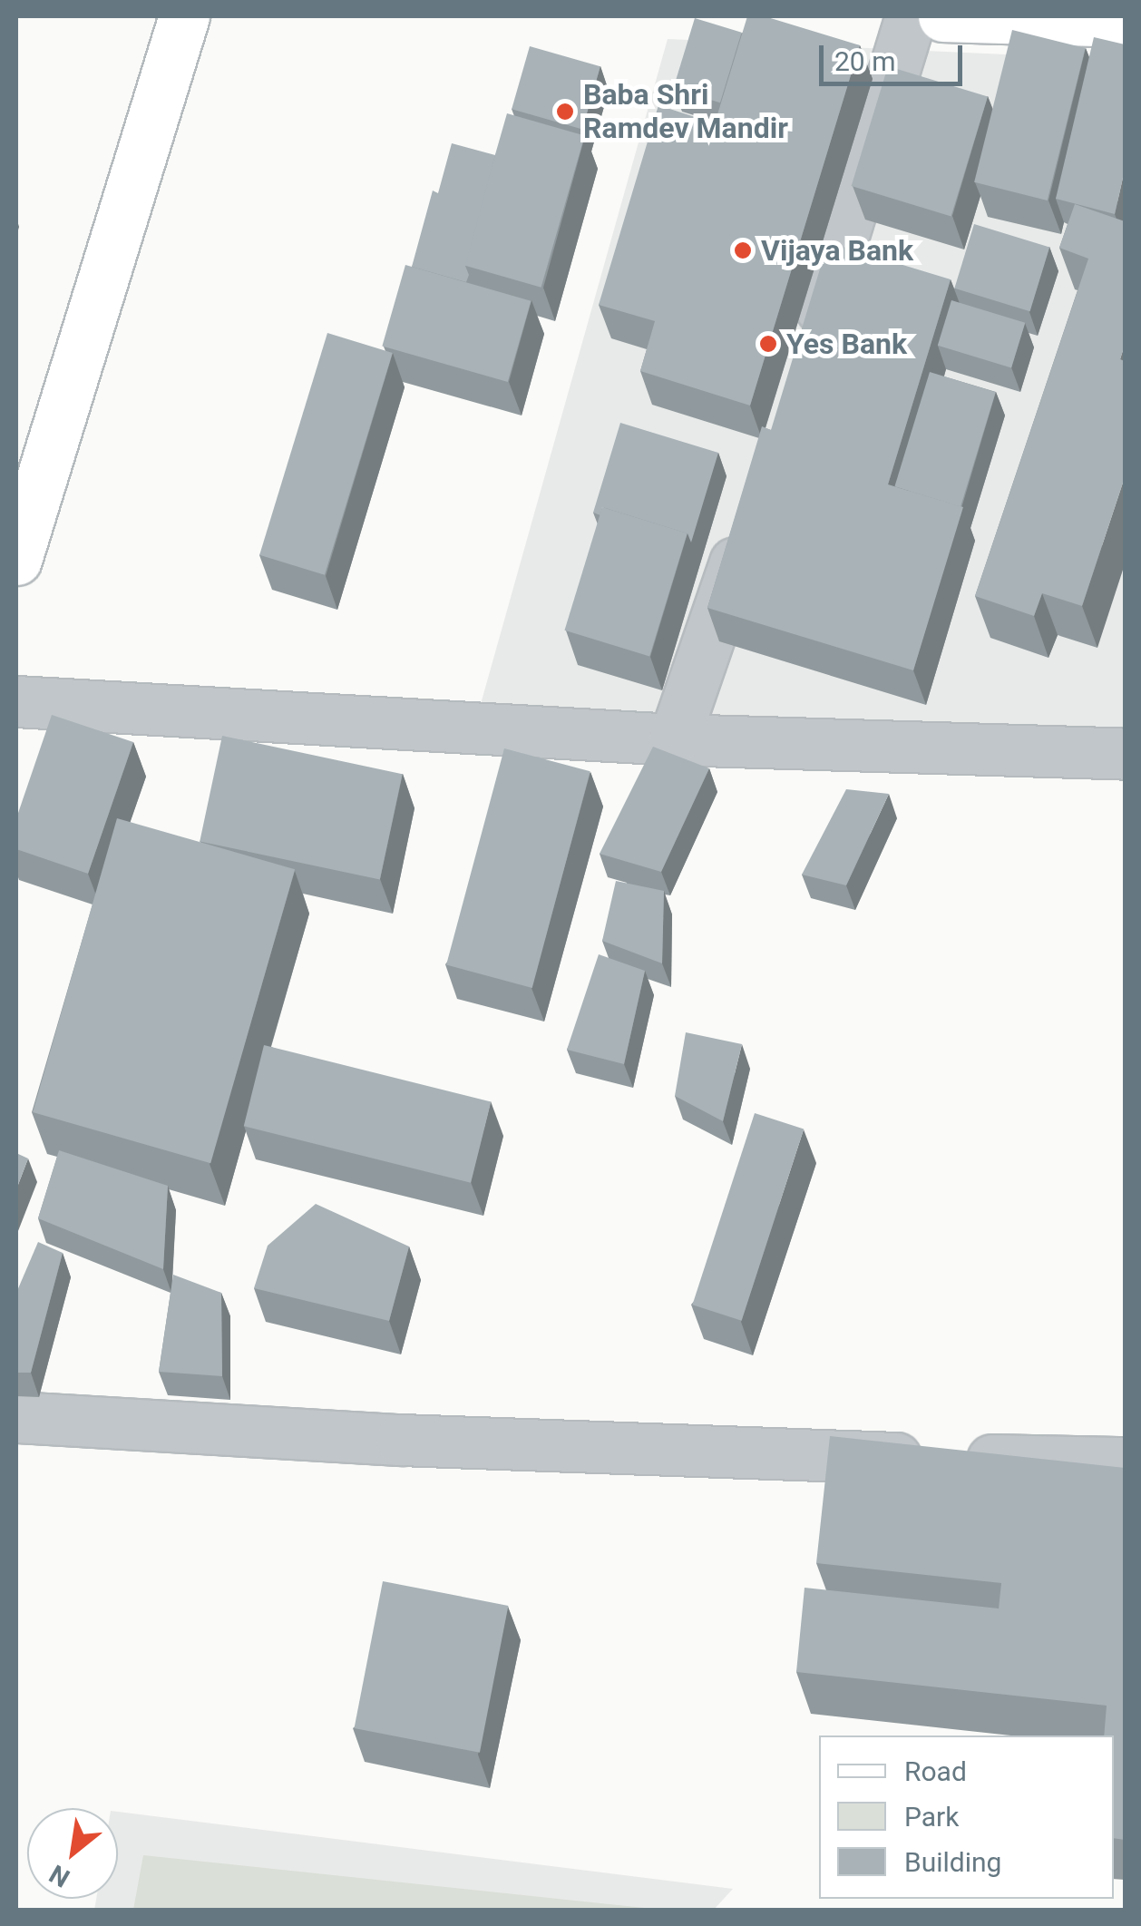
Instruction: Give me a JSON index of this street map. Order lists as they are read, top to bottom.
{
  "places": ["Baba Shri Ramdev Mandir", "Vijaya Bank", "Yes Bank"],
  "legend": ["Road", "Park", "Building"],
  "scale_bar": "20 m",
  "north": "bottom left"
}
